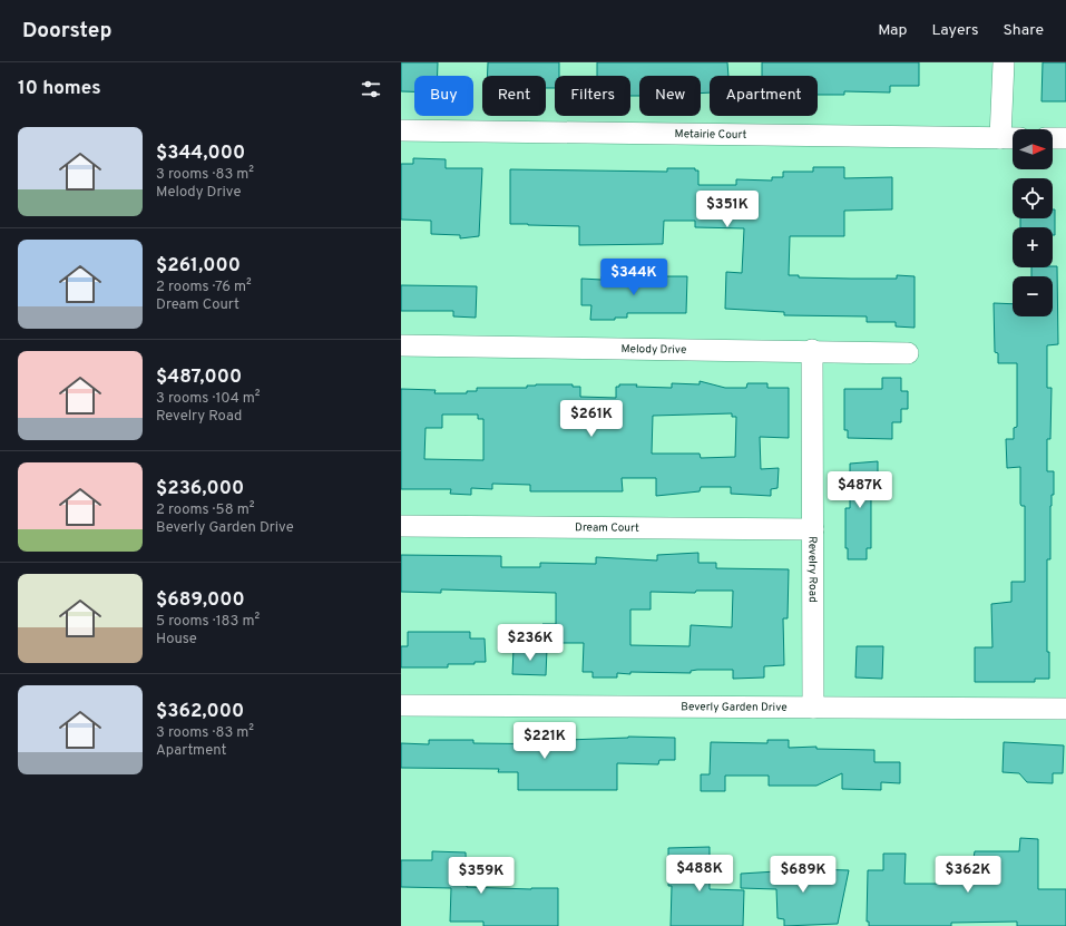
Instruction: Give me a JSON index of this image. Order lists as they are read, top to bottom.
{
  "streets": {
    "street": [
      "Metairie Court",
      "Melody Drive",
      "Dream Court",
      "Revelry Road",
      "Beverly Garden Drive"
    ]
  },
  "crossings": [
    ["Melody Drive", "Revelry Road"],
    ["Dream Court", "Revelry Road"],
    ["Revelry Road", "Beverly Garden Drive"]
  ],
  "north": "right",
  "page": {
    "header": "Doorstep",
    "nav": ["Map", "Layers", "Share"],
    "heading": "10 homes",
    "chip": [
      "Buy",
      "Rent",
      "Filters",
      "New",
      "Apartment"
    ],
    "list": [
      {
        "name": "$344,000",
        "note": "3 rooms · 83 m² · Melody Drive"
      },
      {
        "name": "$261,000",
        "note": "2 rooms · 76 m² · Dream Court"
      },
      {
        "name": "$487,000",
        "note": "3 rooms · 104 m² · Revelry Road"
      },
      {
        "name": "$236,000",
        "note": "2 rooms · 58 m² · Beverly Garden Drive"
      },
      {
        "name": "$689,000",
        "note": "5 rooms · 183 m² · House"
      },
      {
        "name": "$362,000",
        "note": "3 rooms · 83 m² · Apartment"
      }
    ],
    "map_buttons": ["+", "−"],
    "price": [
      "$351K",
      "$344K",
      "$261K",
      "$487K",
      "$236K",
      "$221K",
      "$488K",
      "$689K",
      "$362K",
      "$359K"
    ]
  }
}
